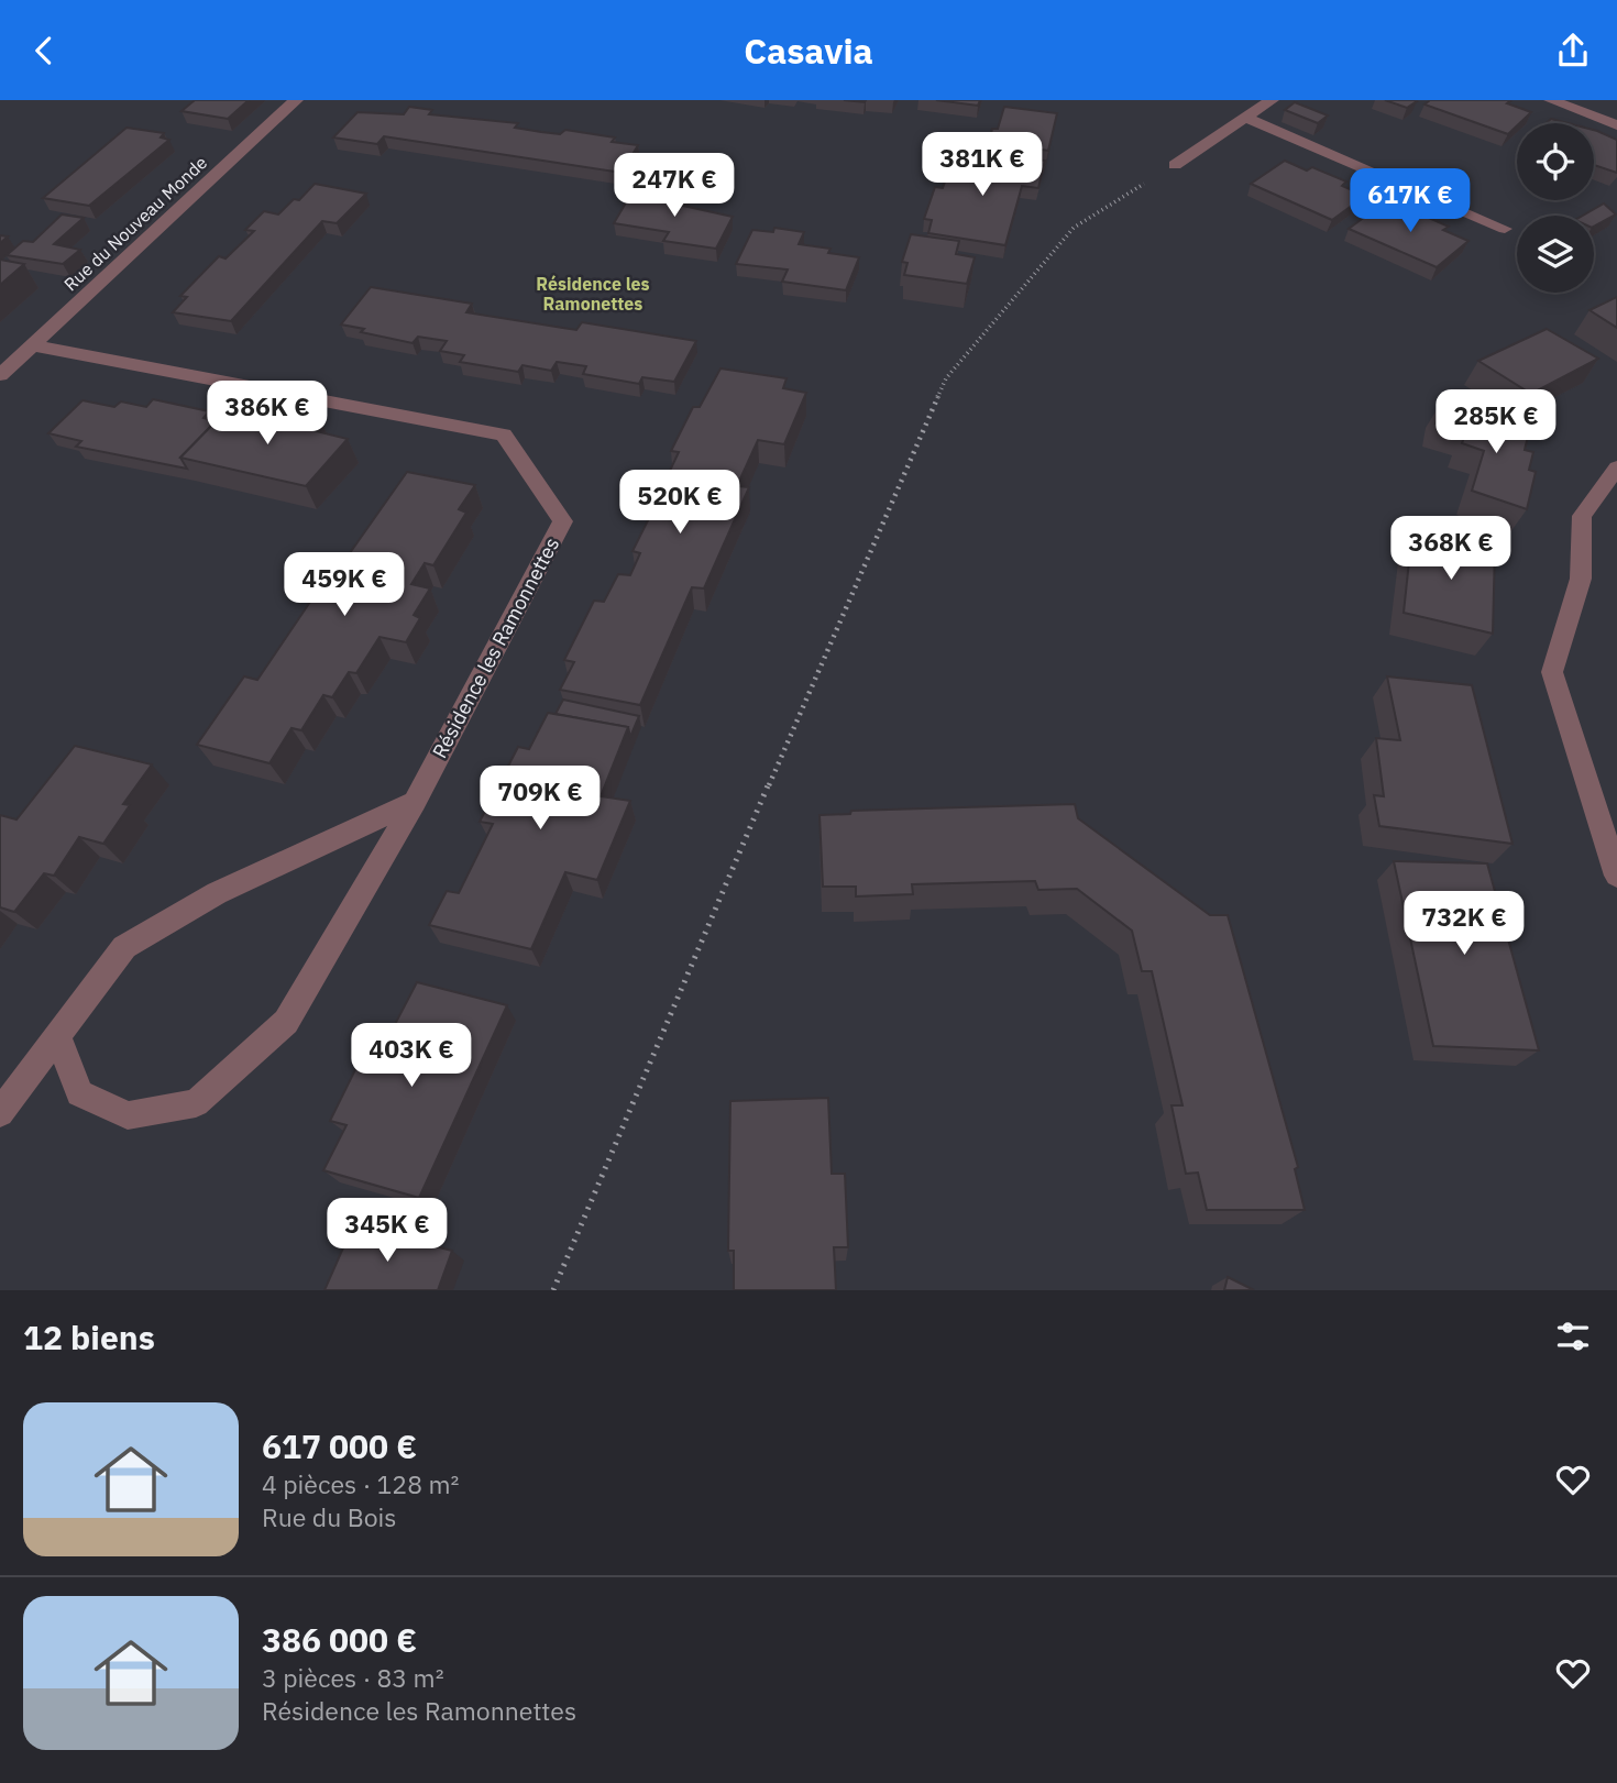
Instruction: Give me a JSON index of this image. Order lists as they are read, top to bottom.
{
  "streets": {
    "street": ["Rue du Nouveau Monde", "Résidence les Ramonnettes"]
  },
  "crossings": [
    ["Rue du Nouveau Monde", "Résidence les Ramonnettes"]
  ],
  "districts": ["Résidence les Ramonettes"],
  "page": {
    "header": "Casavia",
    "price": [
      "381K €",
      "247K €",
      "617K €",
      "386K €",
      "285K €",
      "520K €",
      "368K €",
      "459K €",
      "709K €",
      "732K €",
      "403K €",
      "345K €"
    ],
    "heading": "12 biens",
    "list": [
      {
        "name": "617 000 €",
        "note": "4 pièces · 128 m² · Rue du Bois"
      },
      {
        "name": "386 000 €",
        "note": "3 pièces · 83 m² · Résidence les Ramonnettes"
      }
    ]
  }
}
